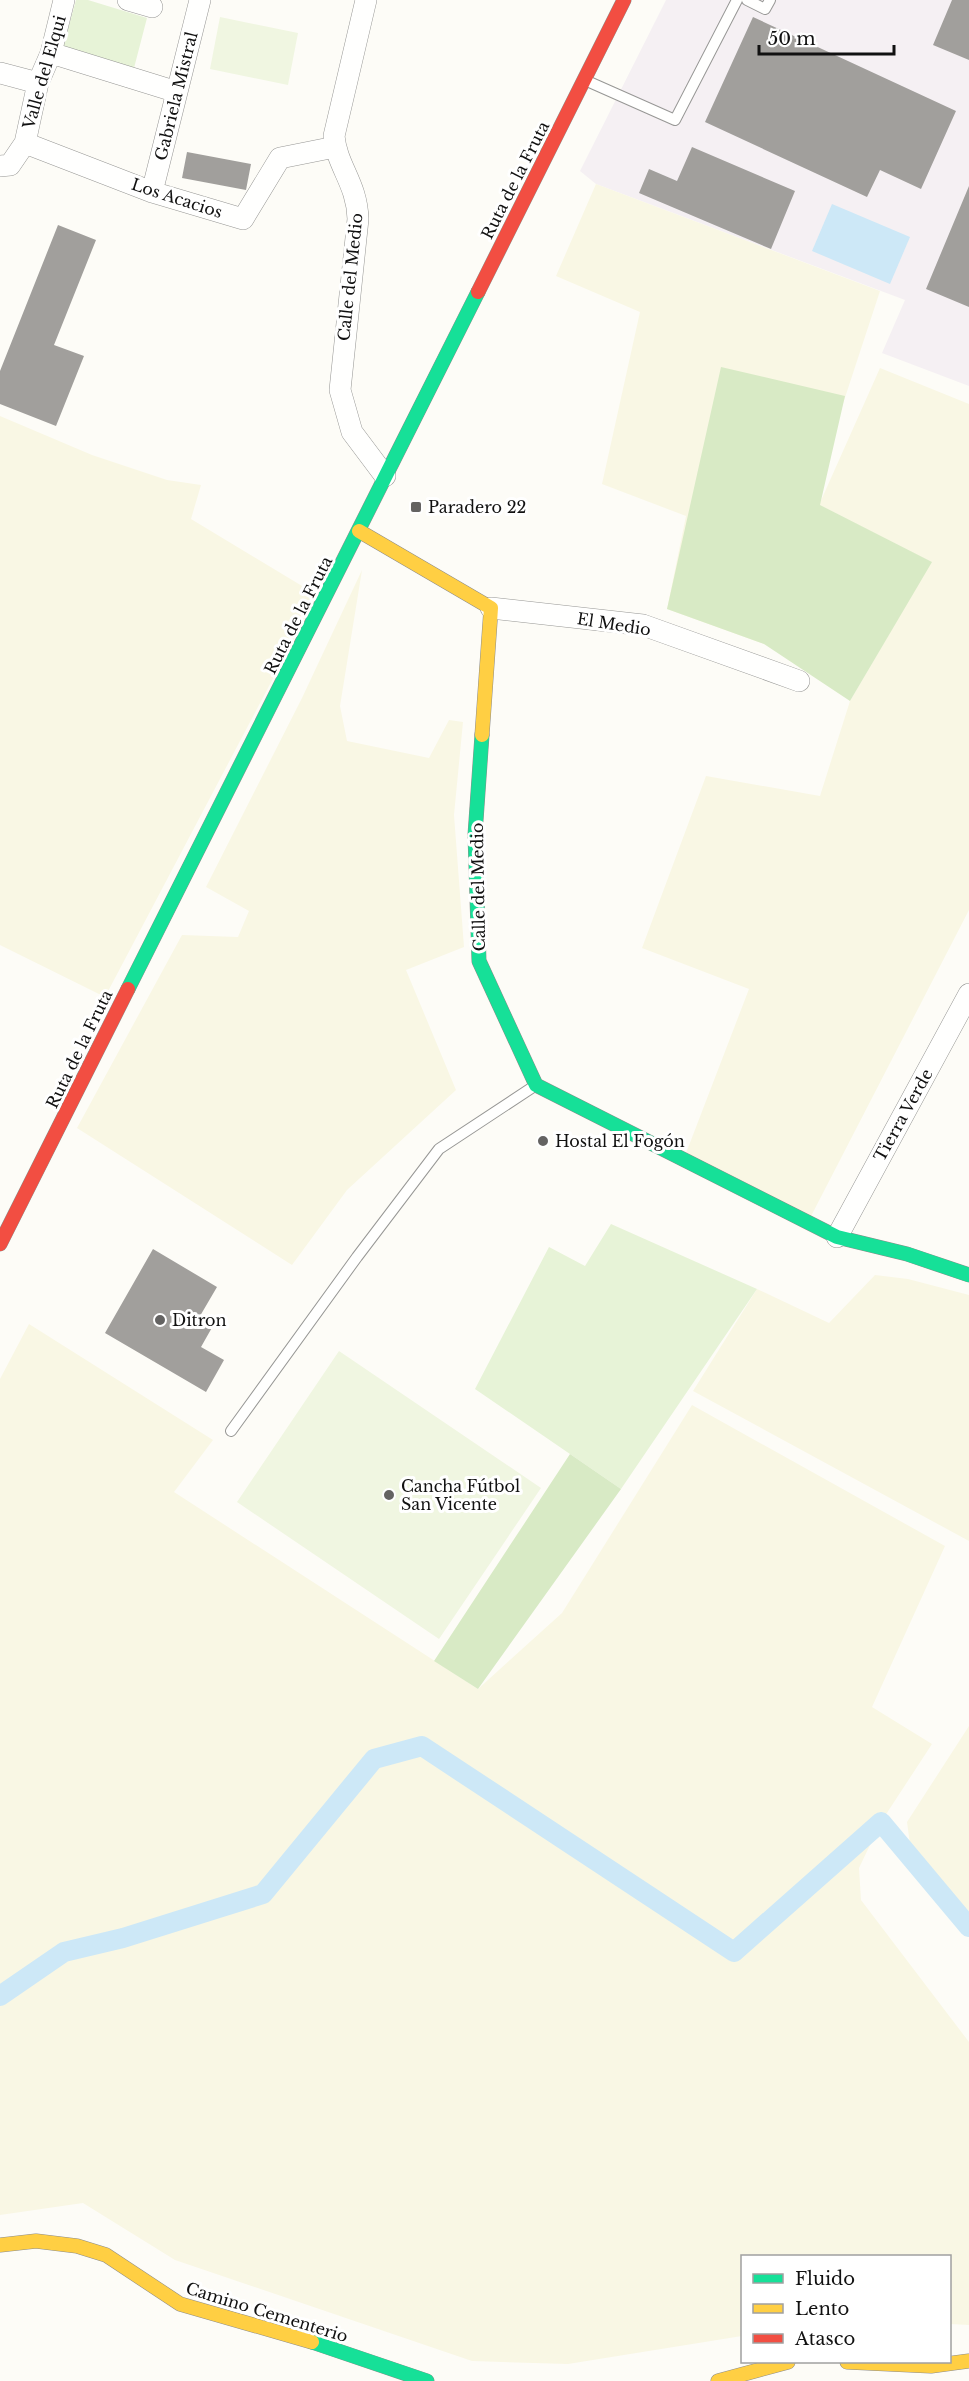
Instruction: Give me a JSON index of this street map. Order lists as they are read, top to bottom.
{
  "streets": {
    "main road": ["Ruta de la Fruta", "Calle del Medio", "Camino Cementerio"],
    "street": [
      "Valle del Elqui",
      "Gabriela Mistral",
      "Los Acacios",
      "El Medio",
      "Tierra Verde"
    ]
  },
  "crossings": [
    ["Valle del Elqui", "Los Acacios"],
    ["Gabriela Mistral", "Los Acacios"],
    ["Ruta de la Fruta", "Calle del Medio"],
    ["Los Acacios", "Calle del Medio"],
    ["Calle del Medio", "El Medio"]
  ],
  "places": {
    "transit": ["Paradero 22"],
    "other": ["Hostal El Fogón", "Ditron", "Cancha Fútbol San Vicente"]
  },
  "legend": ["Fluido", "Lento", "Atasco"],
  "scale_bar": "50 m"
}
